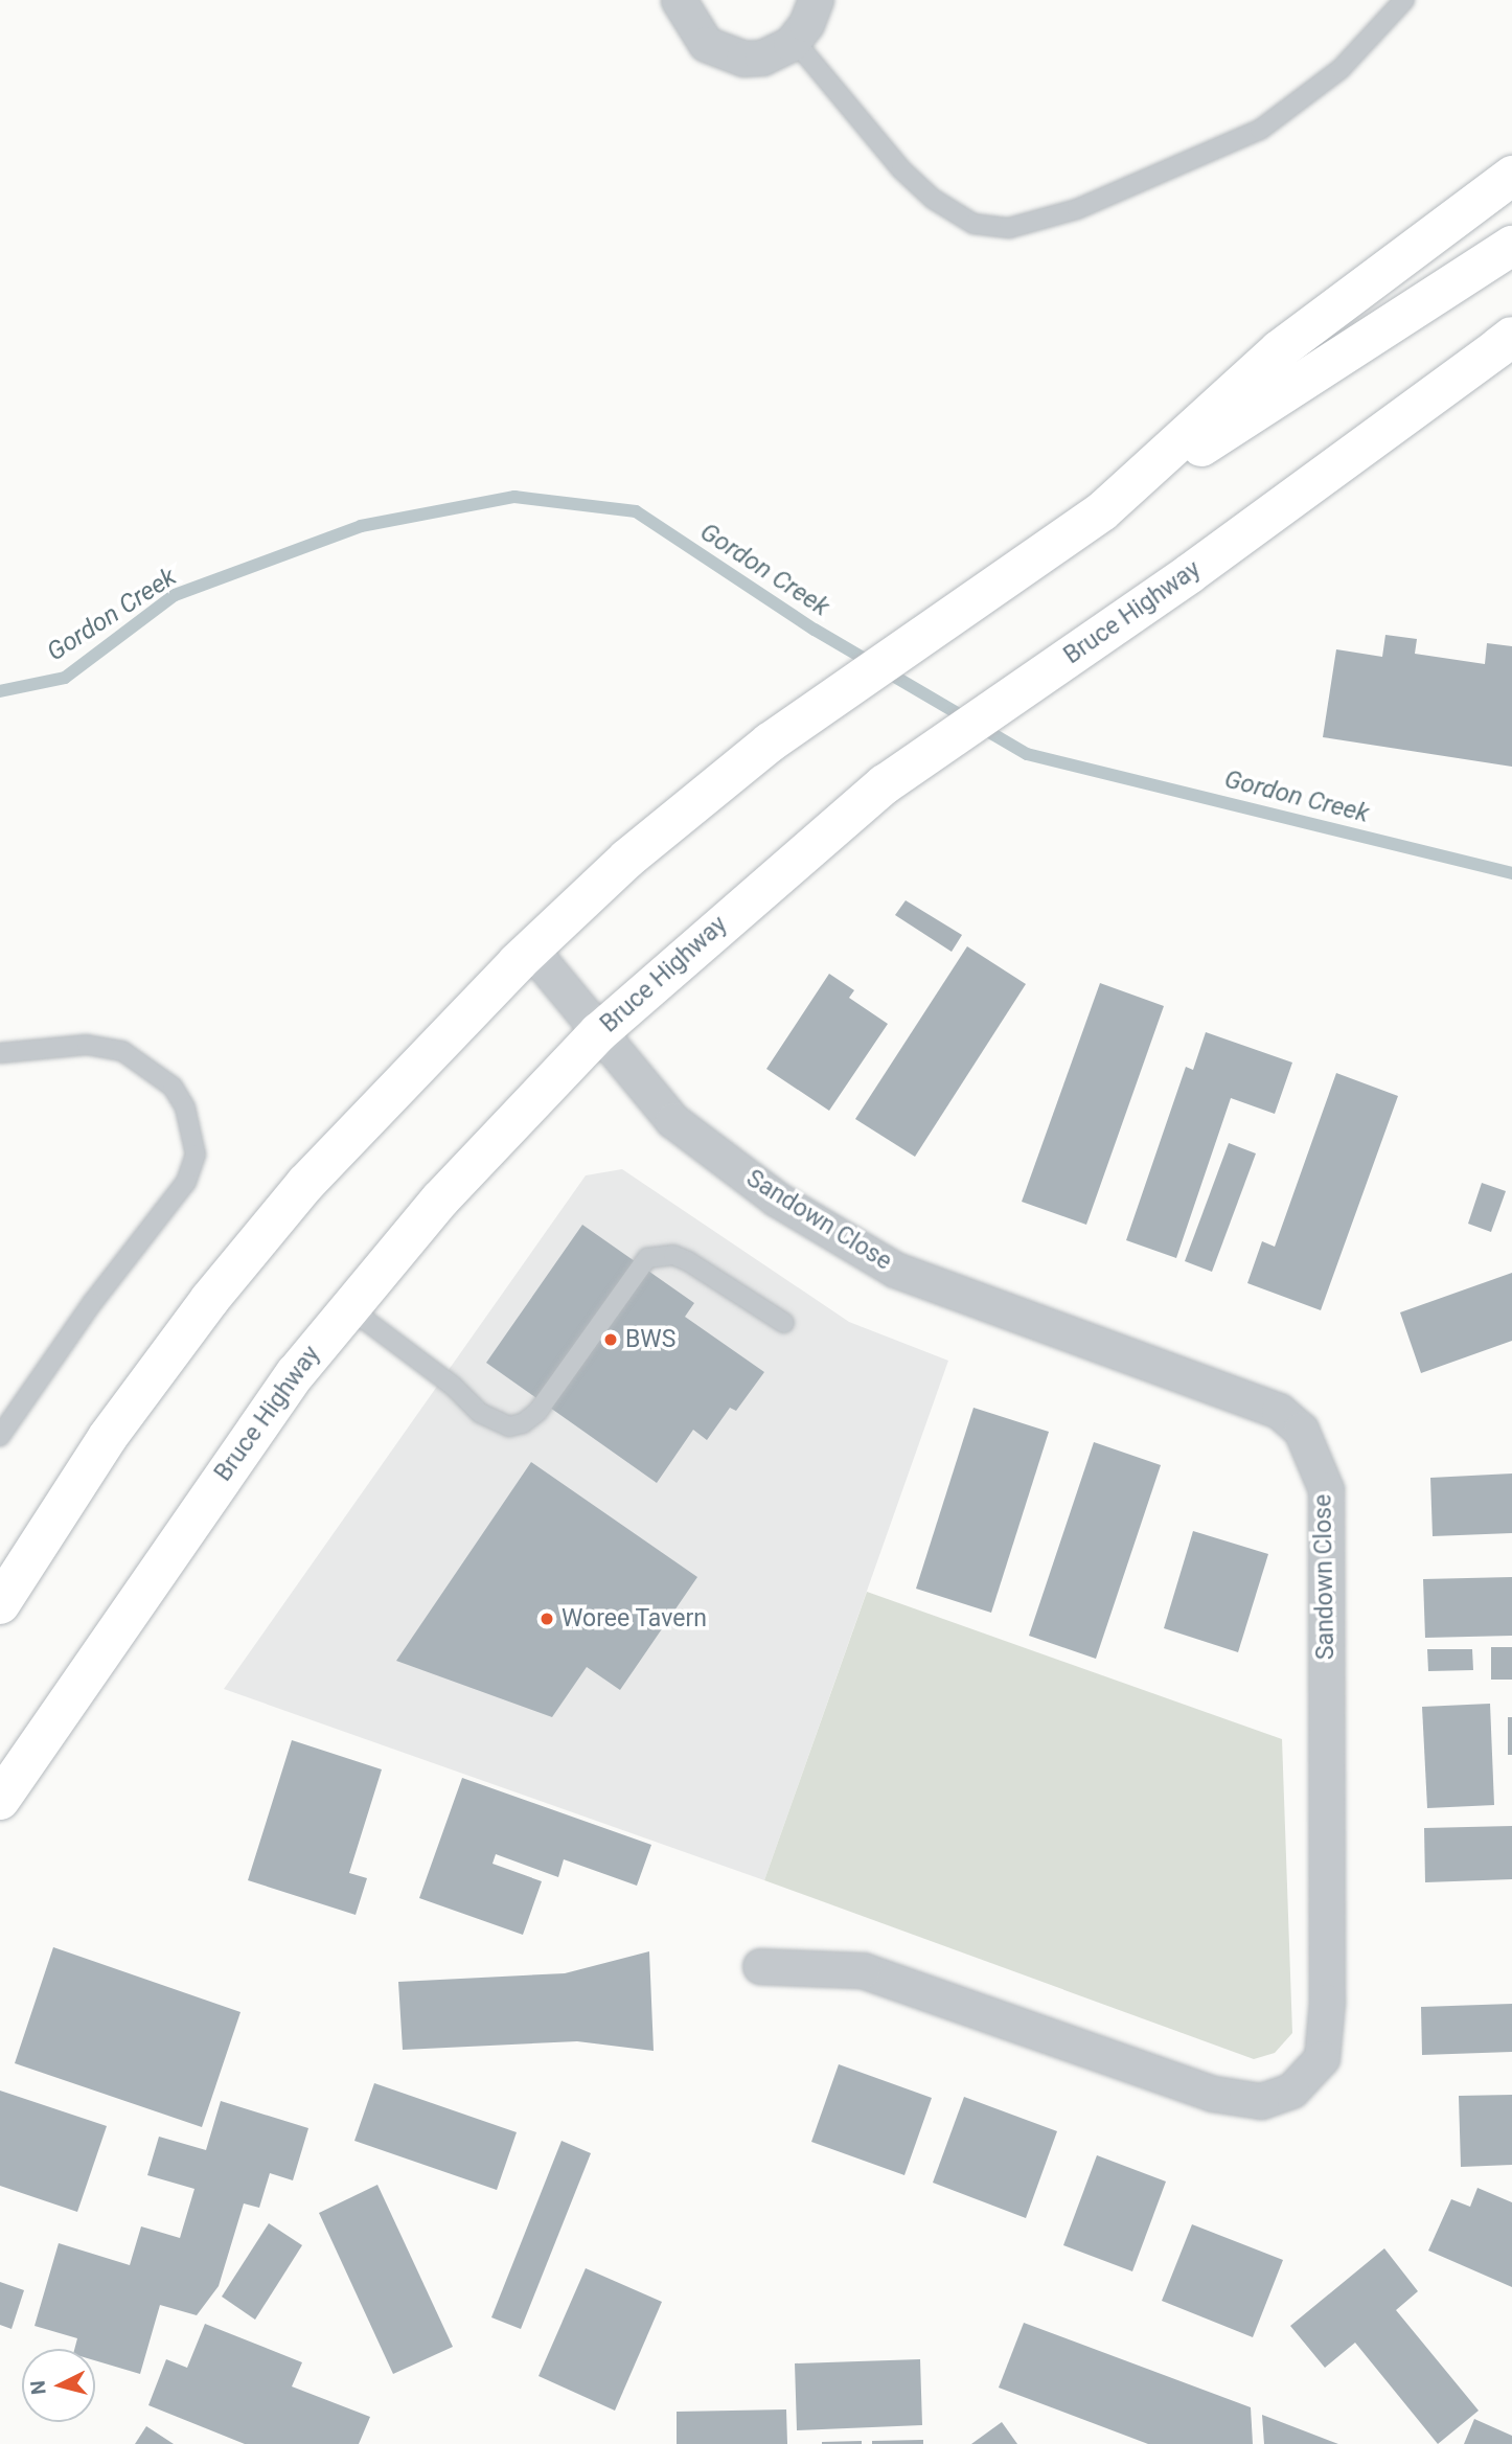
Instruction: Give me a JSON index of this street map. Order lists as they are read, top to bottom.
{
  "streets": {
    "main road": ["Bruce Highway"],
    "street": ["Sandown Close"]
  },
  "crossings": [
    ["Bruce Highway", "Sandown Close"]
  ],
  "water": ["Gordon Creek"],
  "places": ["BWS", "Woree Tavern"],
  "north": "left"
}
